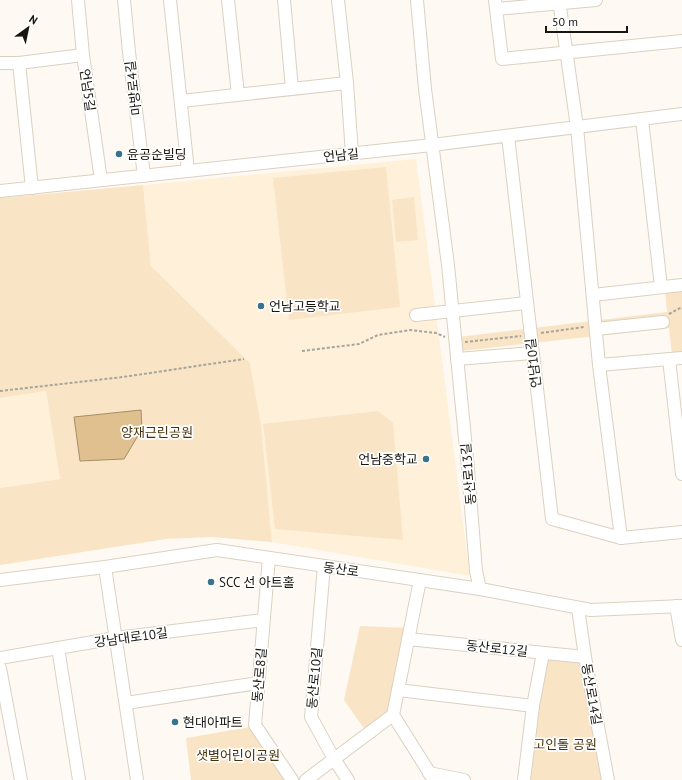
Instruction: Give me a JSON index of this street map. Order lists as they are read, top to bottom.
{
  "streets": {
    "street": [
      "마방로4길",
      "언남5길",
      "언남길",
      "언남10길",
      "동산로13길",
      "동산로",
      "강남대로10길",
      "동산로12길",
      "동산로8길",
      "동산로10길",
      "동산로14길"
    ]
  },
  "crossings": [
    ["마방로4길", "언남길"],
    ["언남5길", "언남길"],
    ["언남길", "언남10길"],
    ["언남길", "동산로13길"],
    ["동산로13길", "동산로"],
    ["동산로", "동산로8길"],
    ["동산로", "동산로10길"],
    ["동산로", "동산로14길"],
    ["강남대로10길", "동산로8길"],
    ["동산로12길", "동산로14길"]
  ],
  "parks": ["양재근린공원", "고인돌 공원", "샛별어린이공원"],
  "places": [
    "윤공순빌딩",
    "언남고등학교",
    "언남중학교",
    "SCC 선 아트홀",
    "현대아파트"
  ],
  "scale_bar": "50 m",
  "north": "top right"
}
